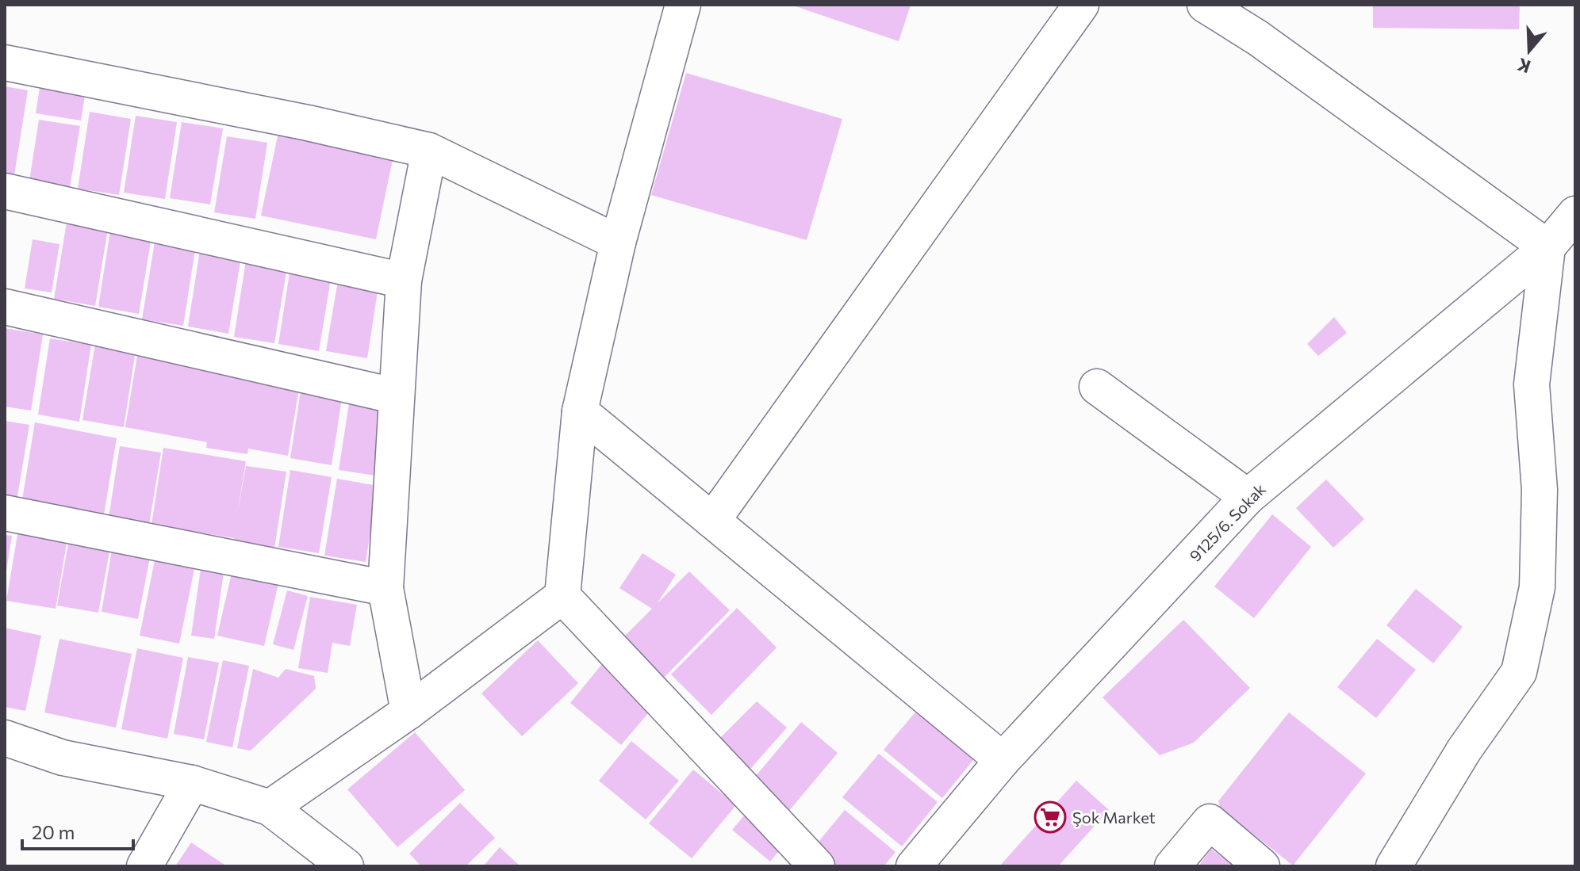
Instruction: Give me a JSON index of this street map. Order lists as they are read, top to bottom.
{
  "streets": {
    "street": ["9125/6. Sokak"]
  },
  "places": {
    "supermarket": ["Şok Market"]
  },
  "scale_bar": "20 m",
  "north": "bottom"
}
